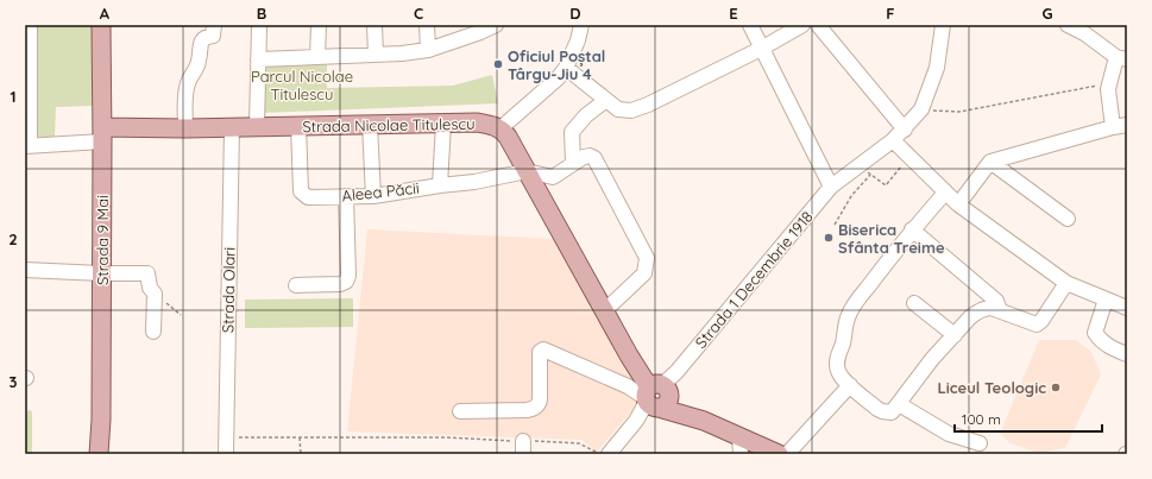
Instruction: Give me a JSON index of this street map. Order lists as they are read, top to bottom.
{
  "streets": {
    "main road": ["Strada Nicolae Titulescu", "Strada 9 Mai"],
    "street": ["Aleea Păcii", "Strada 1 Decembrie 1918", "Strada Olari"]
  },
  "crossings": [
    ["Strada Nicolae Titulescu", "Aleea Păcii"],
    ["Strada Nicolae Titulescu", "Strada 9 Mai"],
    ["Strada Nicolae Titulescu", "Strada Olari"]
  ],
  "parks": ["Parcul Nicolae Titulescu"],
  "places": ["Oficiul Poștal Târgu-Jiu 4", "Biserica Sfânta Treime", "Liceul Teologic"],
  "scale_bar": "100 m",
  "grid": {
    "columns": [
      "A",
      "B",
      "C",
      "D",
      "E",
      "F",
      "G"
    ],
    "rows": ["1", "2", "3"]
  }
}
